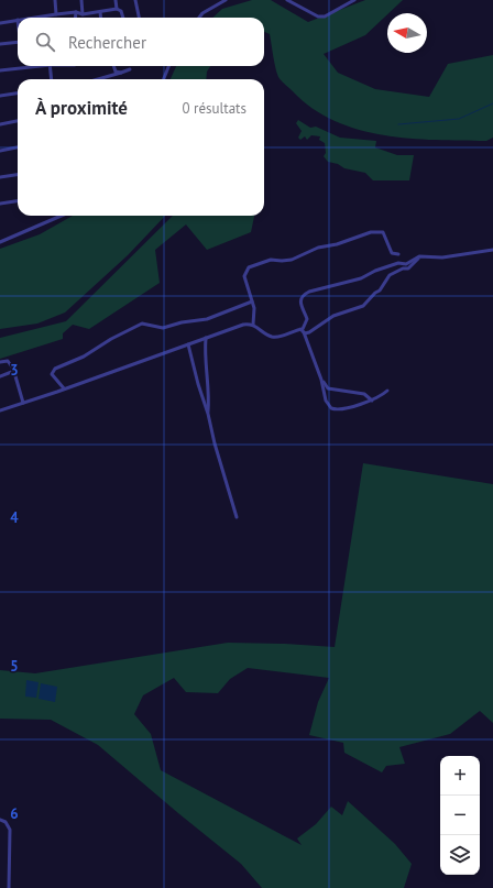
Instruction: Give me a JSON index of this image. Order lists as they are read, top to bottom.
{
  "north": "left",
  "page": {
    "search": "Rechercher",
    "heading": ["À proximité", "0 résultats"],
    "map_buttons": ["+", "−"]
  },
  "grid": {
    "rows": [
      "3",
      "4",
      "5",
      "6"
    ]
  }
}
